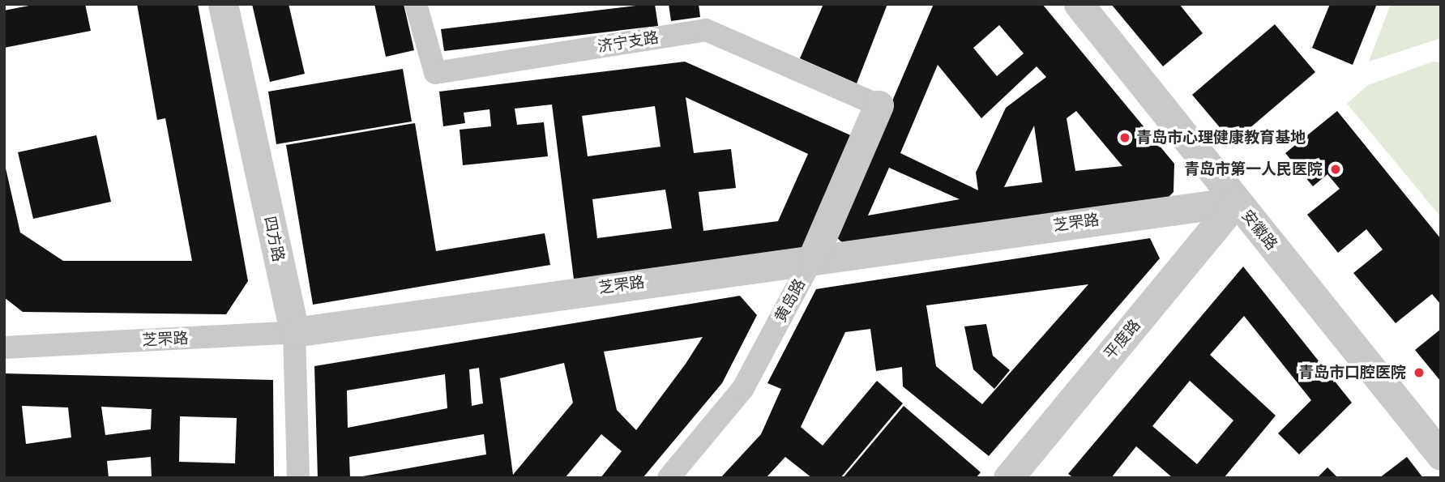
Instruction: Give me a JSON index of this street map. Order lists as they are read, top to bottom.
{
  "streets": {
    "street": [
      "济宁支路",
      "芝罘路",
      "安徽路",
      "四方路",
      "黄岛路",
      "平度路"
    ]
  },
  "crossings": [
    ["济宁支路", "黄岛路"],
    ["芝罘路", "安徽路"],
    ["芝罘路", "四方路"],
    ["芝罘路", "黄岛路"],
    ["芝罘路", "平度路"],
    ["安徽路", "平度路"]
  ],
  "places": ["青岛市心理健康教育基地", "青岛市第一人民医院", "青岛市口腔医院"]
}
